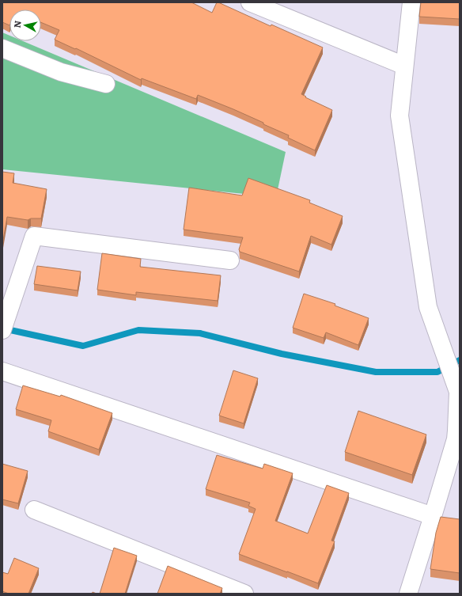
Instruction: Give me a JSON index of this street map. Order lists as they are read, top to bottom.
{
  "north": "left"
}
